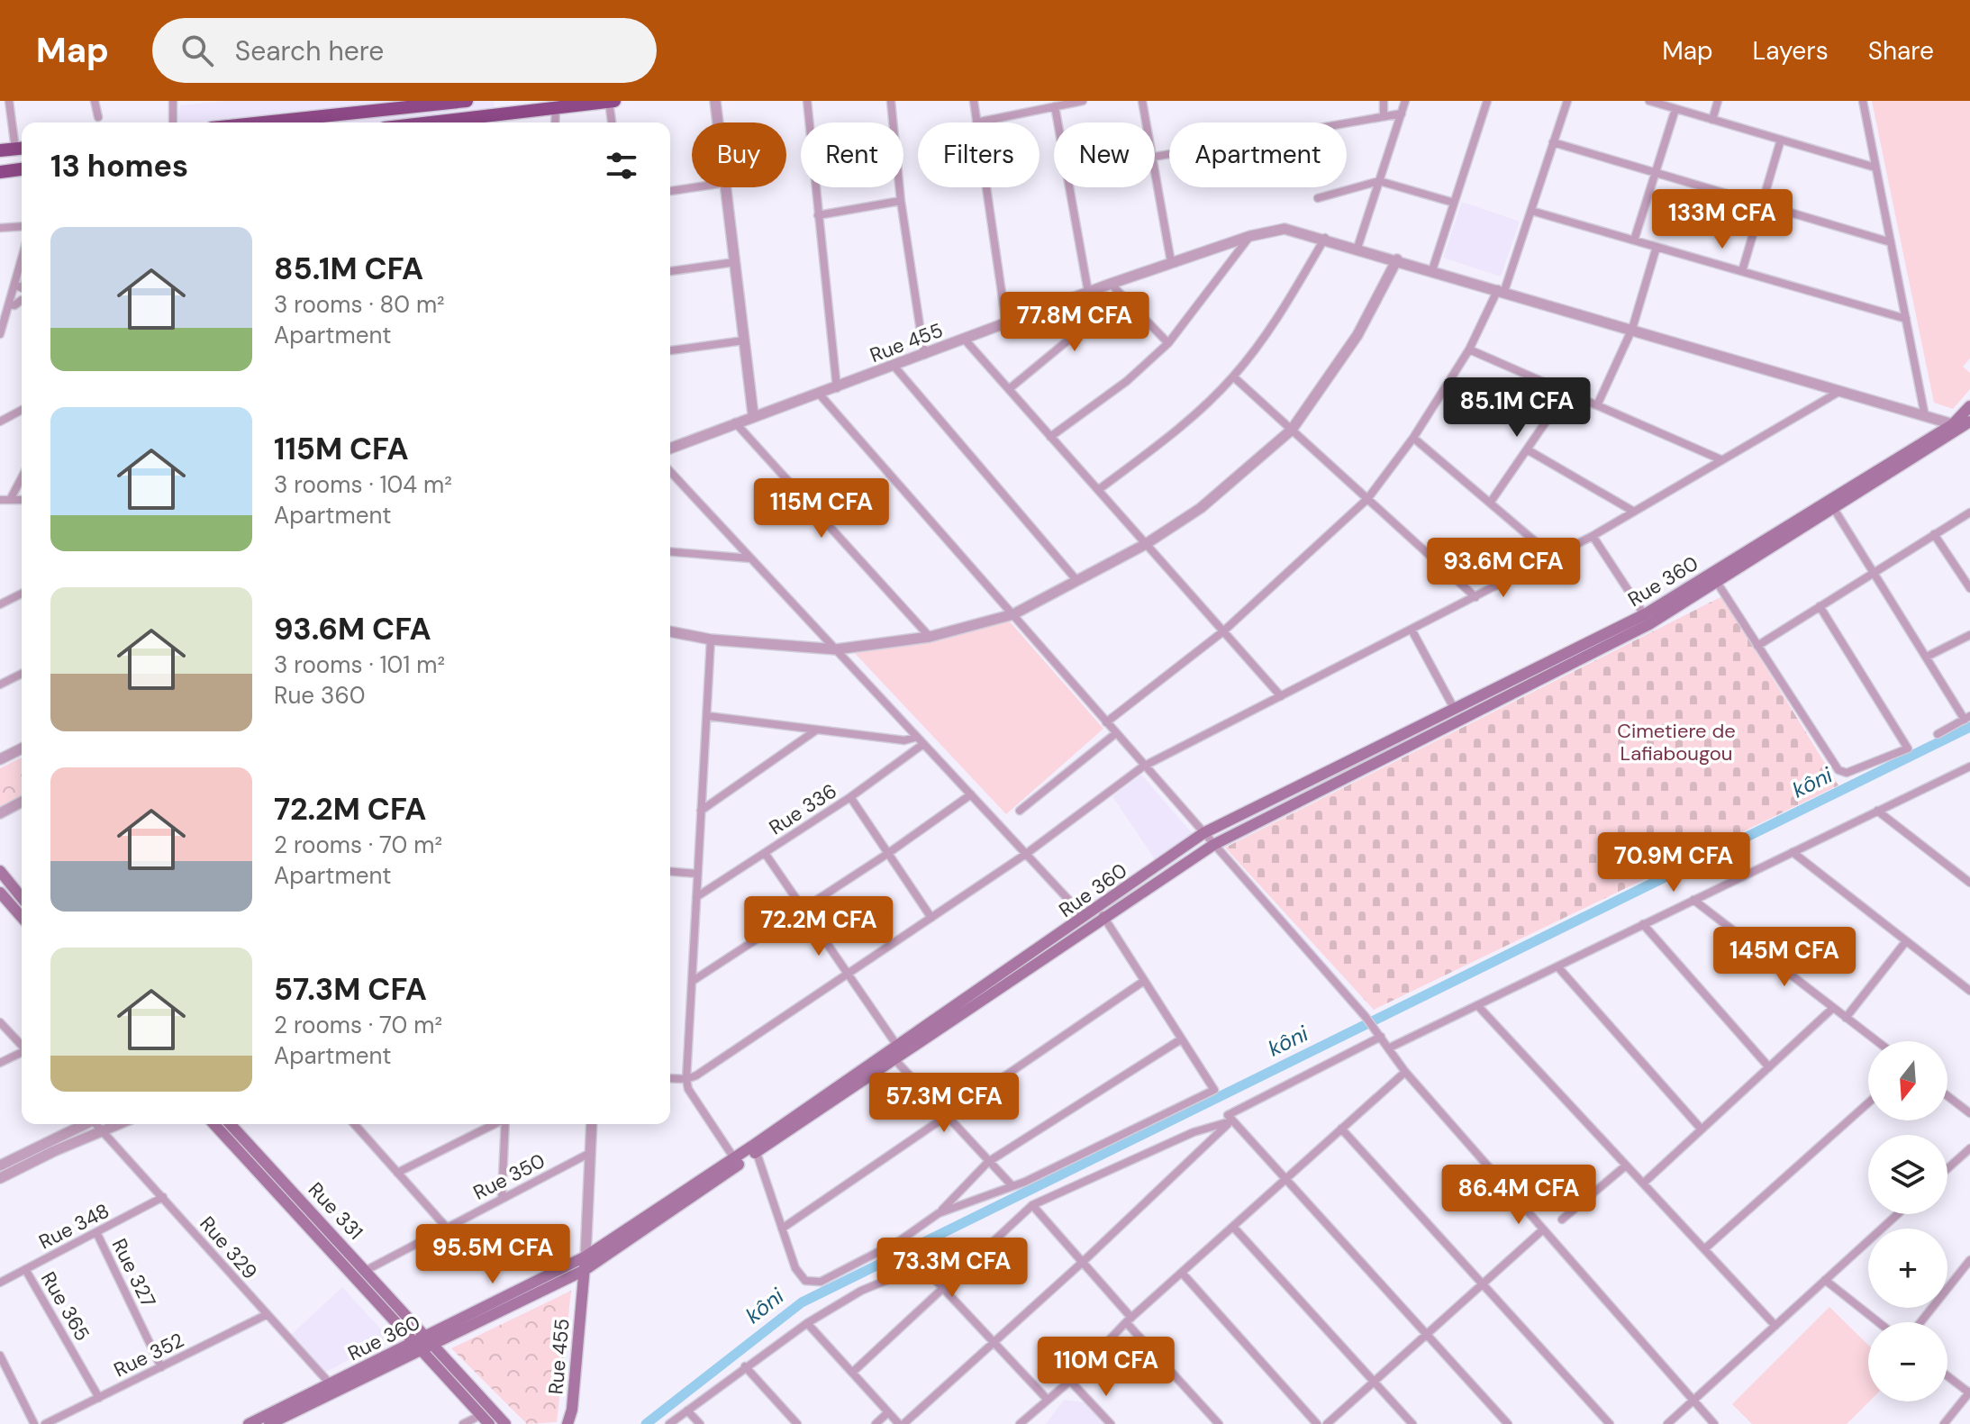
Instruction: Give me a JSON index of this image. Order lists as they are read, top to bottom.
{
  "streets": {
    "main road": ["Rue 455", "Rue 360", "Rue 331"],
    "street": [
      "Rue 336",
      "Rue 350",
      "Rue 348",
      "Rue 329",
      "Rue 327",
      "Rue 365",
      "Rue 352"
    ]
  },
  "crossings": [
    ["Rue 455", "Rue 360"],
    ["Rue 455", "Rue 350"],
    ["Rue 360", "Rue 331"],
    ["Rue 360", "Rue 329"],
    ["Rue 350", "Rue 331"],
    ["Rue 348", "Rue 329"],
    ["Rue 348", "Rue 327"],
    ["Rue 348", "Rue 365"],
    ["Rue 329", "Rue 352"],
    ["Rue 327", "Rue 352"],
    ["Rue 365", "Rue 352"]
  ],
  "water": ["kôni"],
  "parks": ["Cimetiere de Lafiabougou"],
  "north": "bottom",
  "page": {
    "header": "Map",
    "search": "Search here",
    "nav": ["Map", "Layers", "Share"],
    "chip": [
      "Buy",
      "Rent",
      "Filters",
      "New",
      "Apartment"
    ],
    "heading": "13 homes",
    "price": [
      "133M CFA",
      "77.8M CFA",
      "85.1M CFA",
      "115M CFA",
      "93.6M CFA",
      "70.9M CFA",
      "72.2M CFA",
      "145M CFA",
      "57.3M CFA",
      "86.4M CFA",
      "95.5M CFA",
      "73.3M CFA",
      "110M CFA"
    ],
    "list": [
      {
        "name": "85.1M CFA",
        "note": "3 rooms · 80 m² · Apartment"
      },
      {
        "name": "115M CFA",
        "note": "3 rooms · 104 m² · Apartment"
      },
      {
        "name": "93.6M CFA",
        "note": "3 rooms · 101 m² · Rue 360"
      },
      {
        "name": "72.2M CFA",
        "note": "2 rooms · 70 m² · Apartment"
      },
      {
        "name": "57.3M CFA",
        "note": "2 rooms · 70 m² · Apartment"
      }
    ],
    "map_buttons": ["+", "−"]
  }
}
